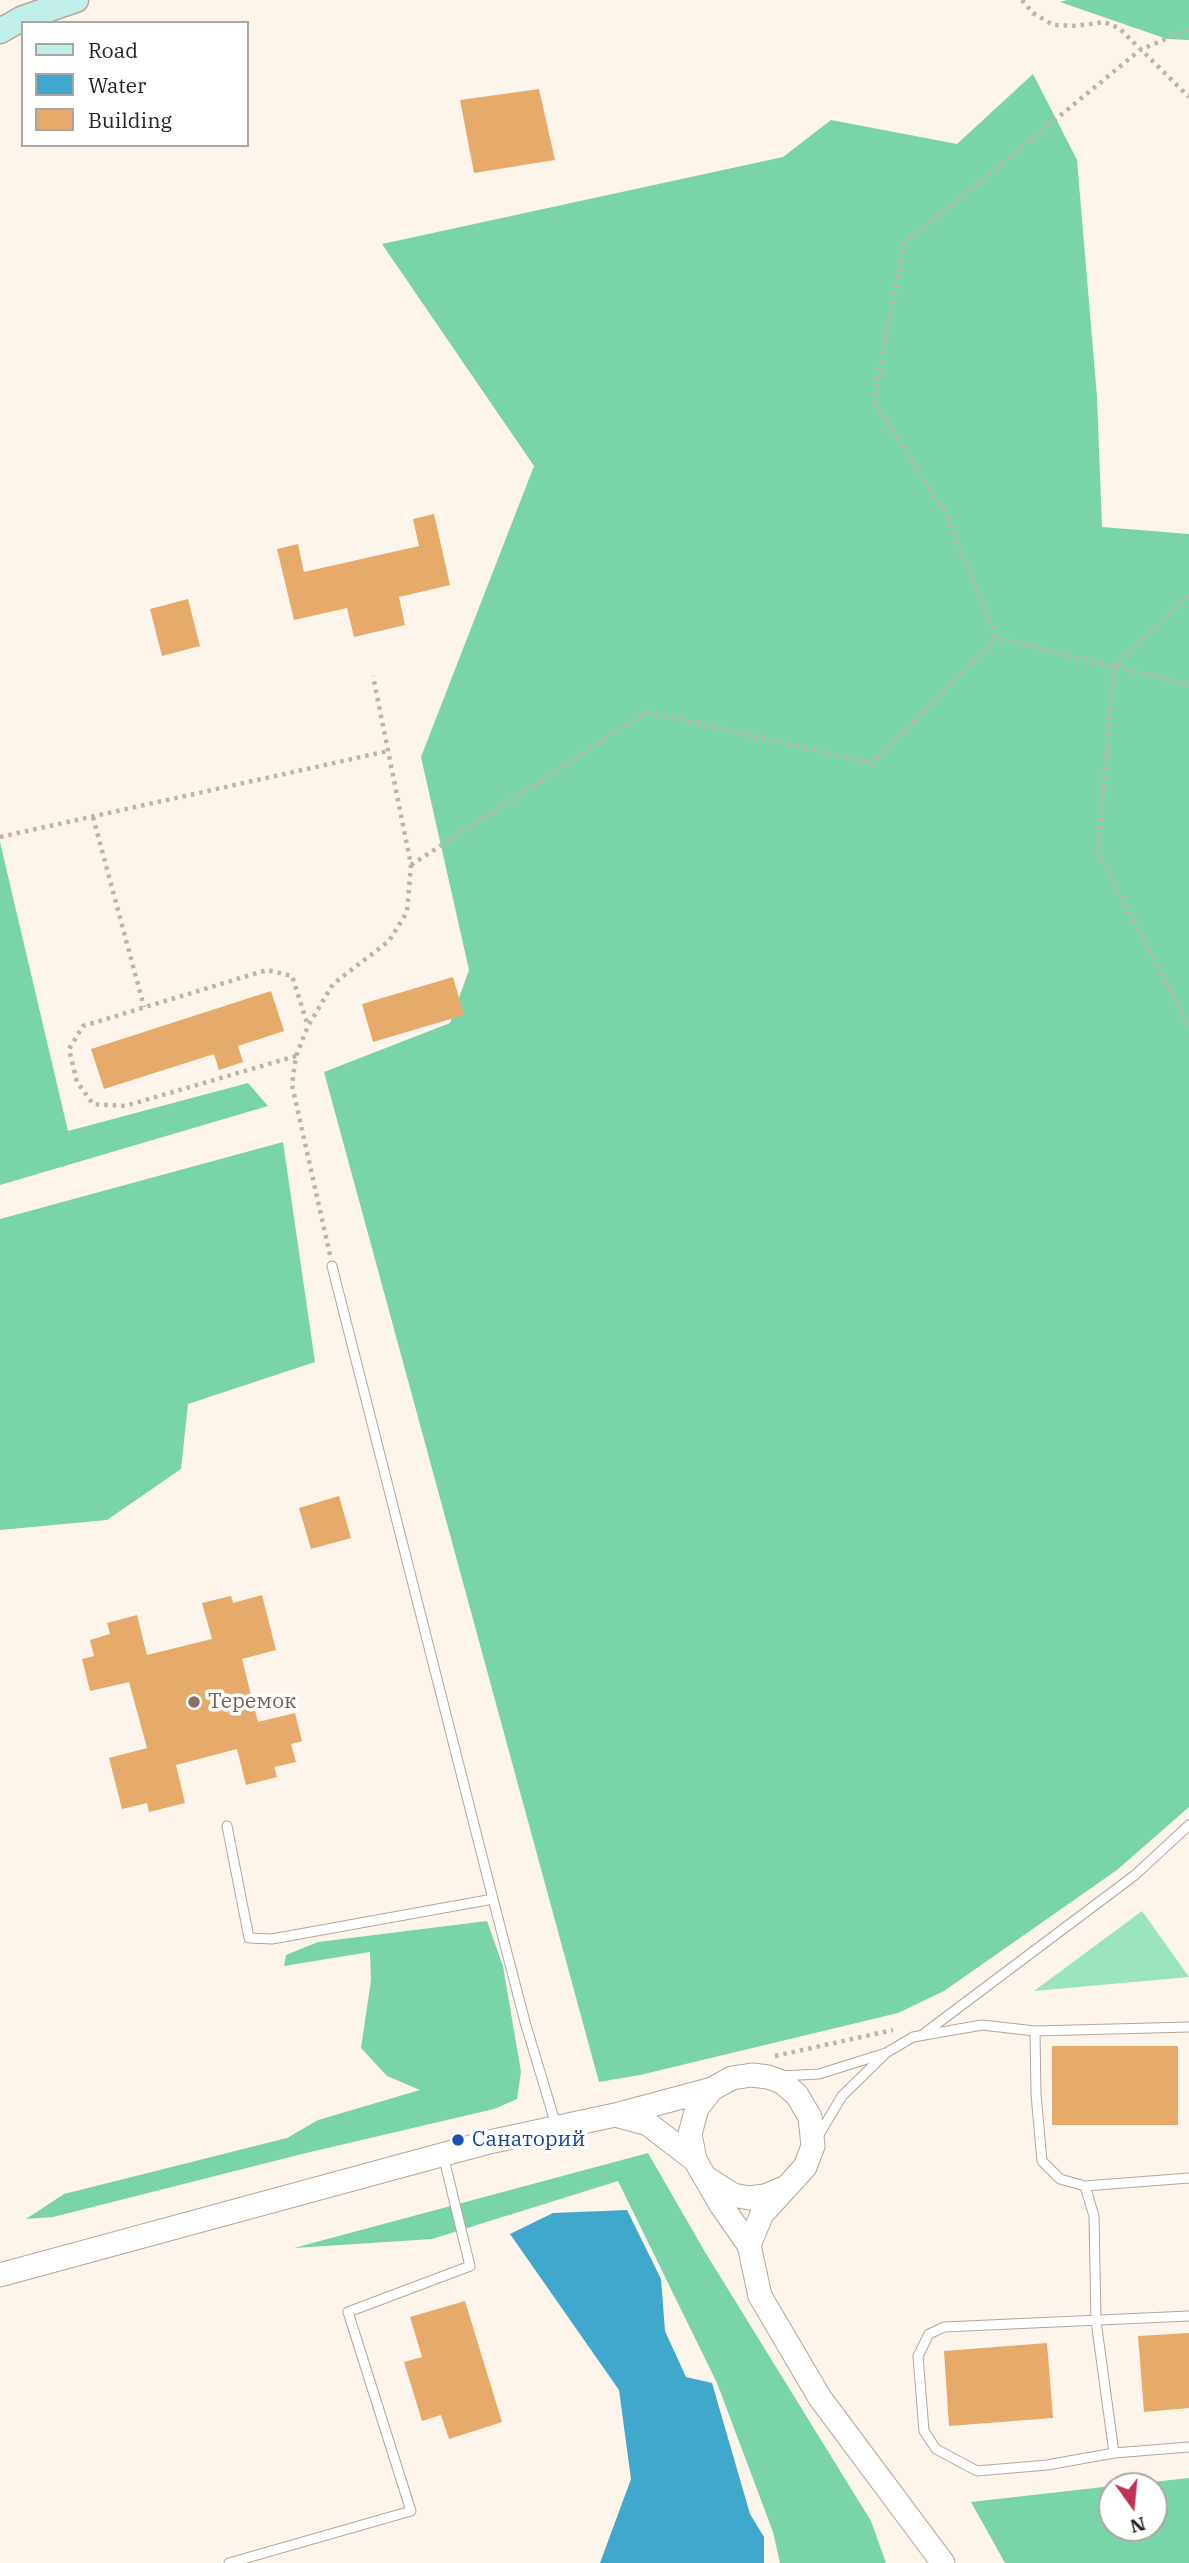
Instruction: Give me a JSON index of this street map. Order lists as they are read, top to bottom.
{
  "places": ["Теремок", "Санаторий"],
  "legend": ["Road", "Water", "Building"],
  "north": "bottom"
}
